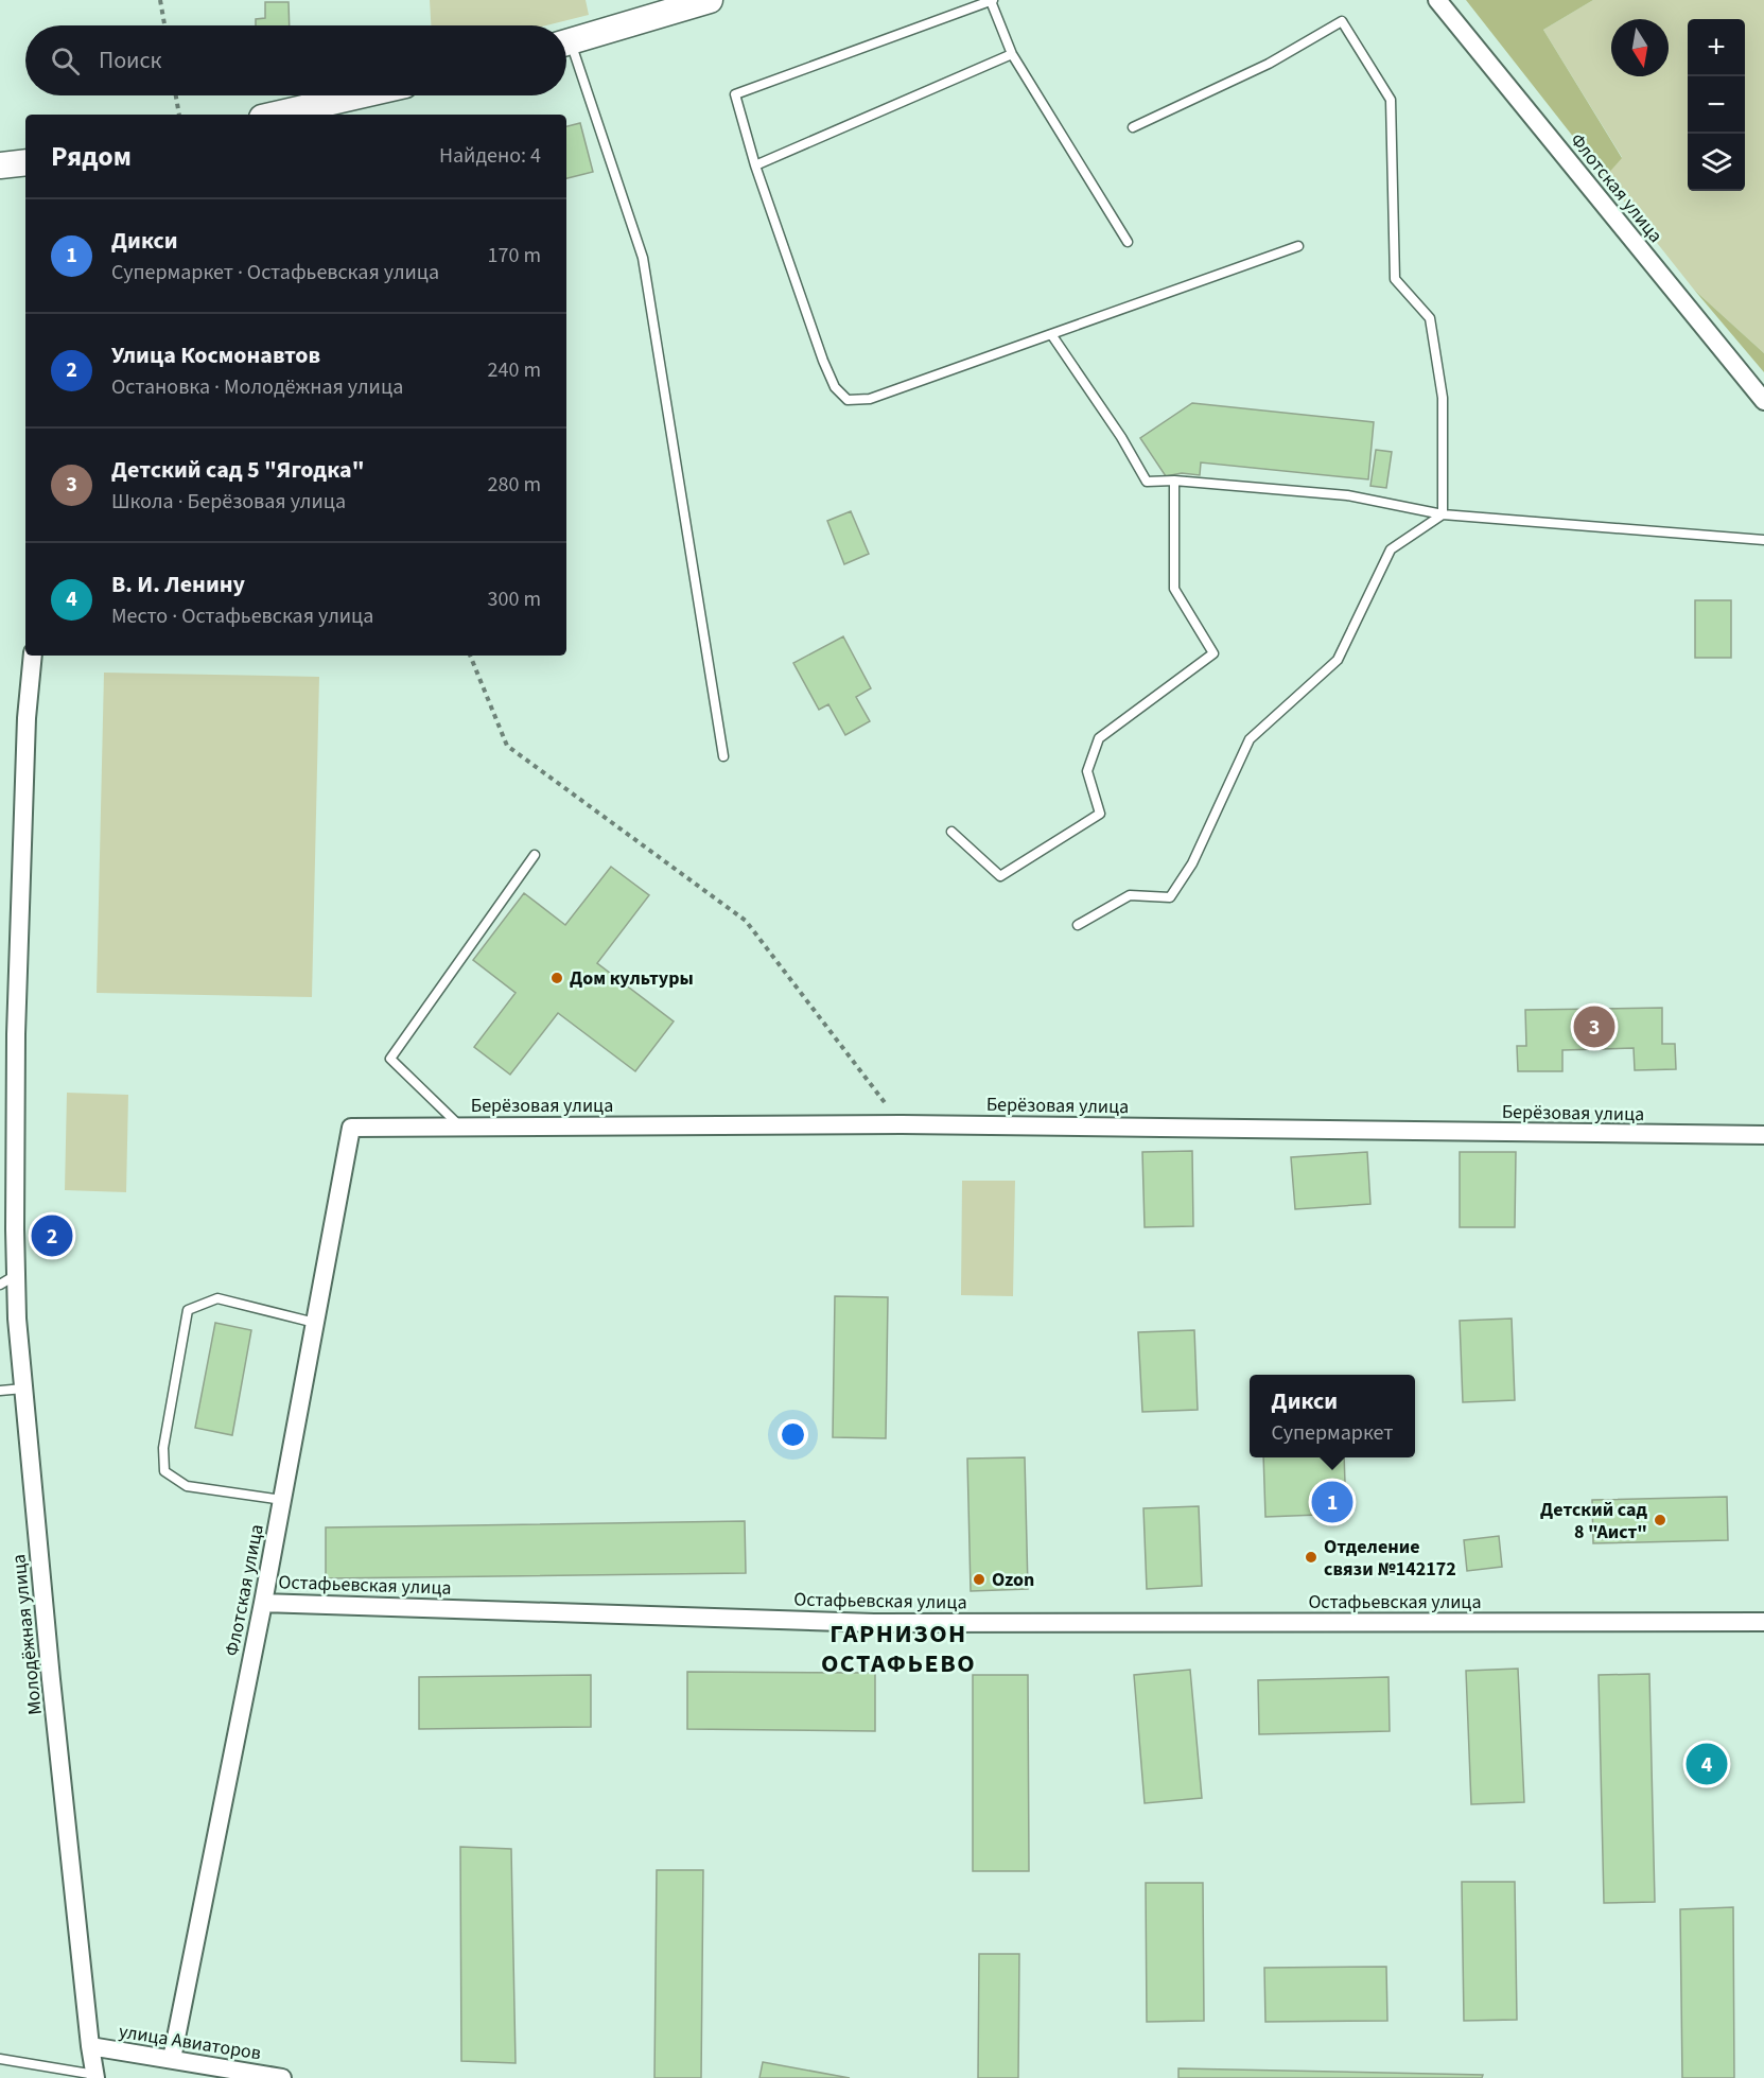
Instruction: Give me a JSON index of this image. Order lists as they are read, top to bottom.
{
  "streets": {
    "street": [
      "Флотская улица",
      "Берёзовая улица",
      "Остафьевская улица",
      "Молодёжная улица",
      "улица Авиаторов"
    ]
  },
  "crossings": [
    ["Флотская улица", "Берёзовая улица"],
    ["Флотская улица", "Остафьевская улица"],
    ["Флотская улица", "улица Авиаторов"],
    ["Молодёжная улица", "улица Авиаторов"]
  ],
  "districts": ["ГАРНИЗОН ОСТАФЬЕВО"],
  "places": [
    "Дом культуры",
    "Детский сад 8 \"Аист\"",
    "Отделение связи №142172",
    "Ozon"
  ],
  "north": "bottom",
  "page": {
    "map_buttons": ["+", "−"],
    "search": "Поиск",
    "heading": ["Рядом", "Найдено: 4"],
    "list": [
      {
        "mark": "1",
        "name": "Дикси",
        "note": "Супермаркет · Остафьевская улица",
        "value": "170 m"
      },
      {
        "mark": "2",
        "name": "Улица Космонавтов",
        "note": "Остановка · Молодёжная улица",
        "value": "240 m"
      },
      {
        "mark": "3",
        "name": "Детский сад 5 \"Ягодка\"",
        "note": "Школа · Берёзовая улица",
        "value": "280 m"
      },
      {
        "mark": "4",
        "name": "В. И. Ленину",
        "note": "Место · Остафьевская улица",
        "value": "300 m"
      }
    ],
    "pins": [
      "3",
      "2",
      "1",
      "4"
    ],
    "popup": ["Дикси", "Супермаркет"]
  }
}
